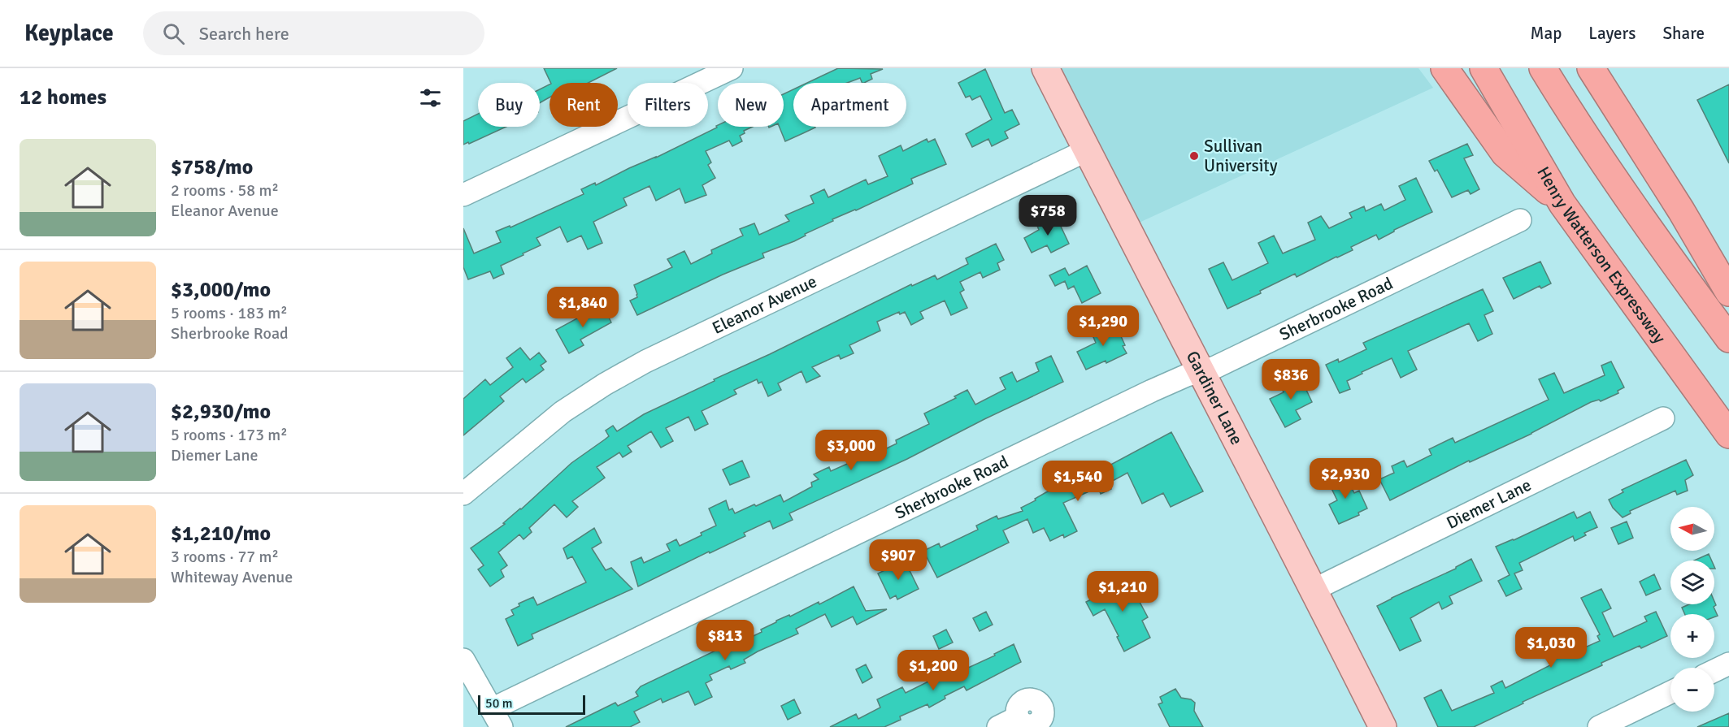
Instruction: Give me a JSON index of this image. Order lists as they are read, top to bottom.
{
  "streets": {
    "highway": ["Henry Watterson Expressway"],
    "main road": ["Gardiner Lane"],
    "street": ["Eleanor Avenue", "Sherbrooke Road", "Diemer Lane"]
  },
  "crossings": [
    ["Eleanor Avenue", "Gardiner Lane"],
    ["Sherbrooke Road", "Gardiner Lane"],
    ["Gardiner Lane", "Diemer Lane"]
  ],
  "places": ["Sullivan University"],
  "scale_bar": "50 m",
  "north": "left",
  "page": {
    "header": "Keyplace",
    "search": "Search here",
    "nav": ["Map", "Layers", "Share"],
    "heading": "12 homes",
    "chip": [
      "Buy",
      "Rent",
      "Filters",
      "New",
      "Apartment"
    ],
    "list": [
      {
        "name": "$758/mo",
        "note": "2 rooms · 58 m² · Eleanor Avenue"
      },
      {
        "name": "$3,000/mo",
        "note": "5 rooms · 183 m² · Sherbrooke Road"
      },
      {
        "name": "$2,930/mo",
        "note": "5 rooms · 173 m² · Diemer Lane"
      },
      {
        "name": "$1,210/mo",
        "note": "3 rooms · 77 m² · Whiteway Avenue"
      }
    ],
    "price": [
      "$758",
      "$1,840",
      "$1,290",
      "$836",
      "$3,000",
      "$2,930",
      "$1,540",
      "$907",
      "$1,210",
      "$813",
      "$1,030",
      "$1,200"
    ],
    "map_buttons": ["+", "−"],
    "scale": "50 m"
  }
}
